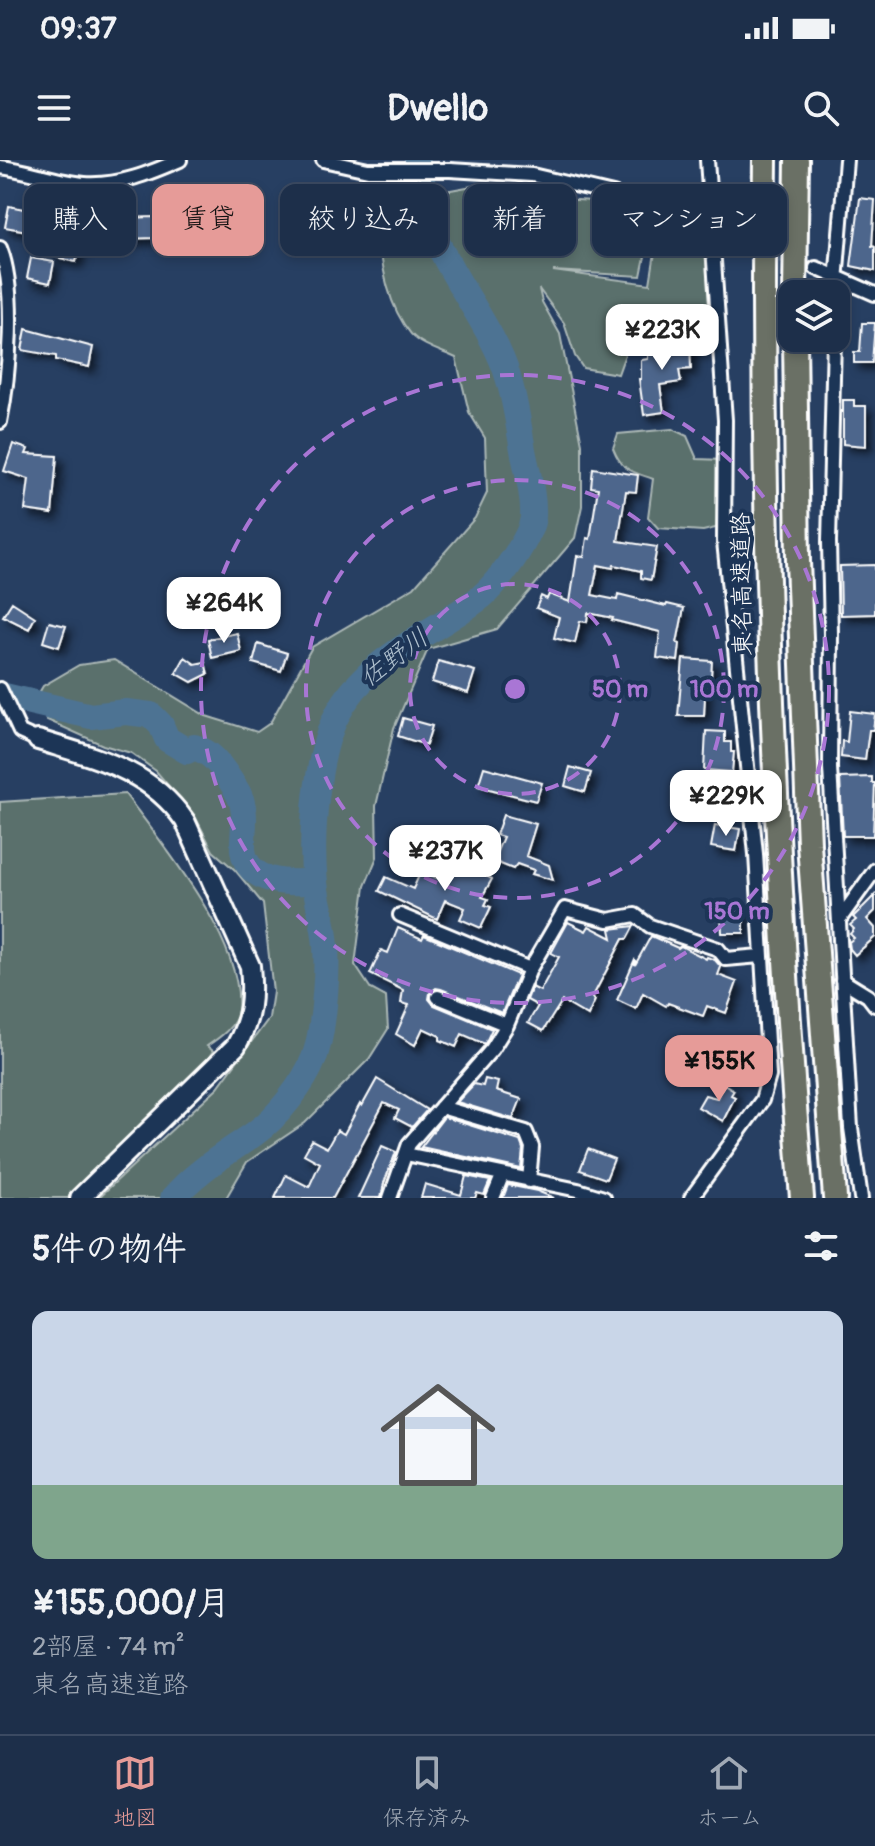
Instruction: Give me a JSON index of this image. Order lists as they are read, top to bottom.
{
  "streets": {
    "highway": ["東名高速道路"]
  },
  "water": ["佐野川"],
  "page": {
    "status": "09:37",
    "header": "Dwello",
    "chip": [
      "購入",
      "賃貸",
      "絞り込み",
      "新着",
      "マンション"
    ],
    "price": [
      "¥223K",
      "¥264K",
      "¥229K",
      "¥237K",
      "¥155K"
    ],
    "heading": "5件の物件",
    "list": [
      {
        "name": "¥155,000/月",
        "note": "2部屋 · 74 m² · 東名高速道路"
      }
    ],
    "tabs": ["地図", "保存済み", "ホーム"]
  },
  "rings": ["50 m", "100 m", "150 m"]
}
